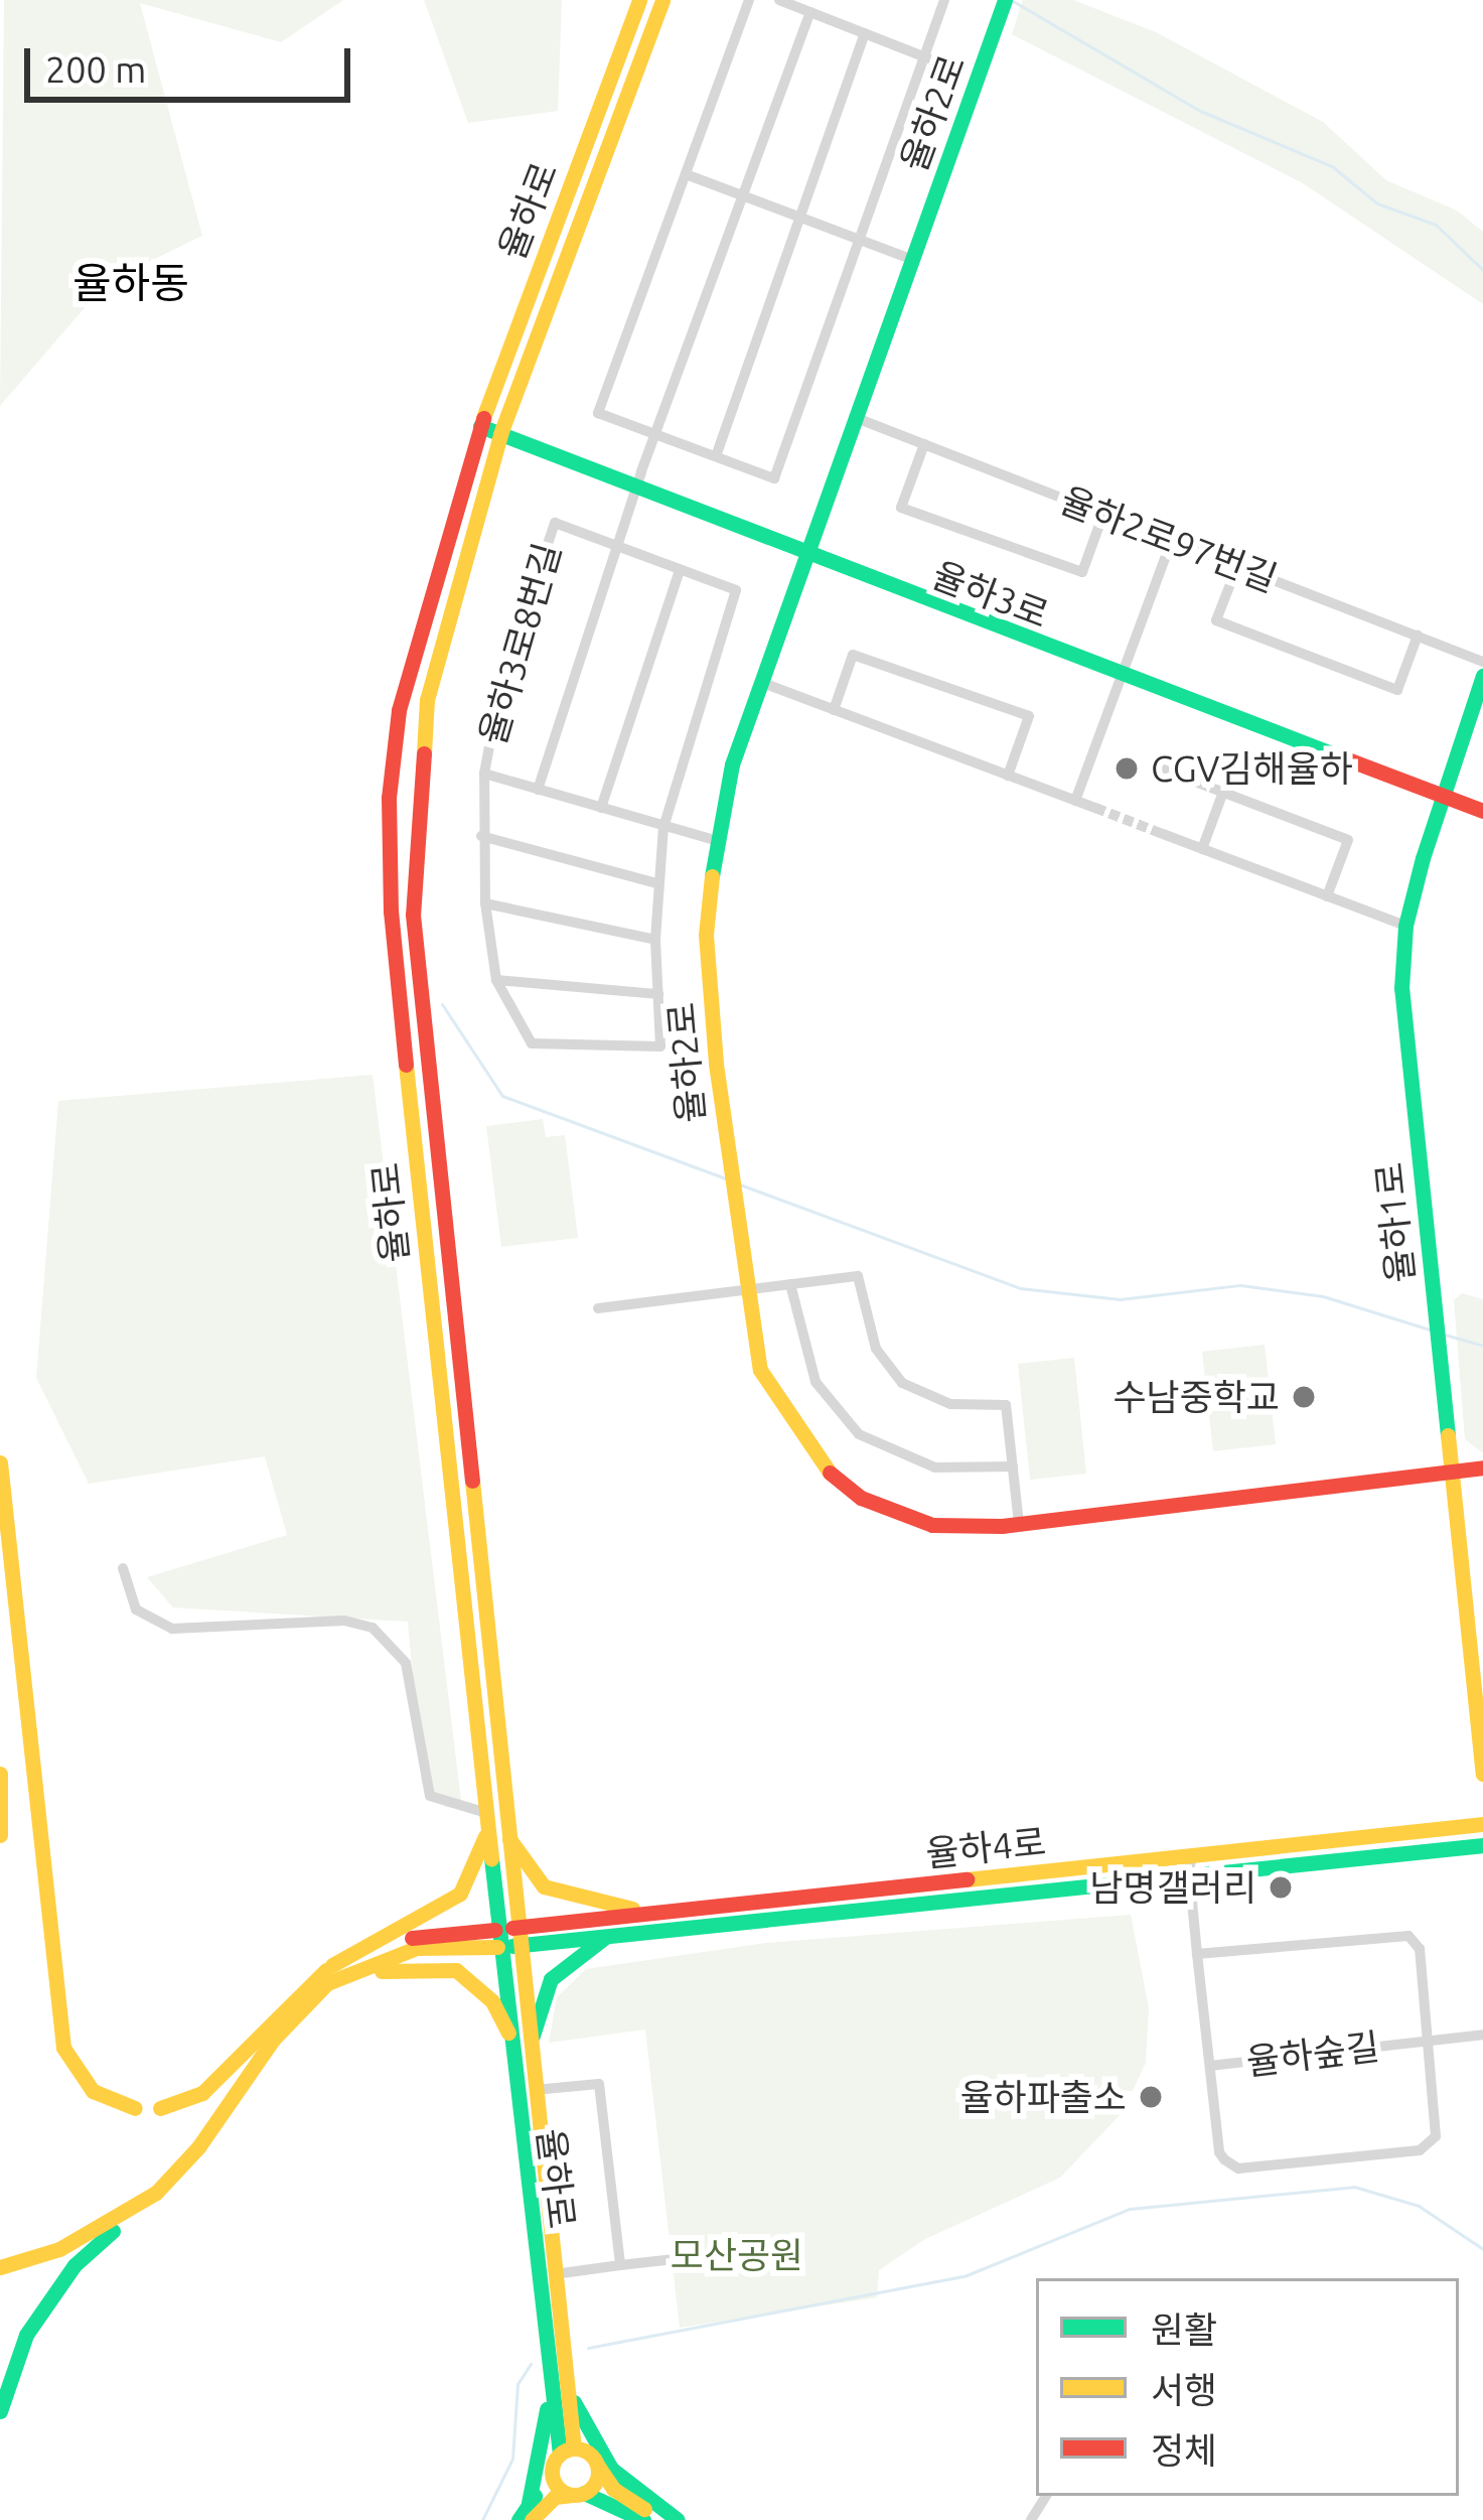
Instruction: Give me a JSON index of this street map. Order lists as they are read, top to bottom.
{
  "streets": {
    "main road": [
      "율하2로",
      "율하로",
      "율하3로",
      "율하1로",
      "율하4로"
    ],
    "street": ["율하2로97번길", "율하3로8번길", "율하숲길"]
  },
  "crossings": [
    ["율하2로", "율하2로97번길"],
    ["율하2로", "율하3로"],
    ["율하2로", "율하1로"],
    ["율하로", "율하3로"],
    ["율하로", "율하4로"],
    ["율하3로", "율하3로8번길"],
    ["율하3로", "율하1로"],
    ["율하4로", "율하숲길"]
  ],
  "districts": ["율하동"],
  "parks": ["모산공원"],
  "places": [
    "CGV김해율하",
    "수남중학교",
    "남명갤러리",
    "율하파출소"
  ],
  "legend": ["원활", "서행", "정체"],
  "scale_bar": "200 m"
}
